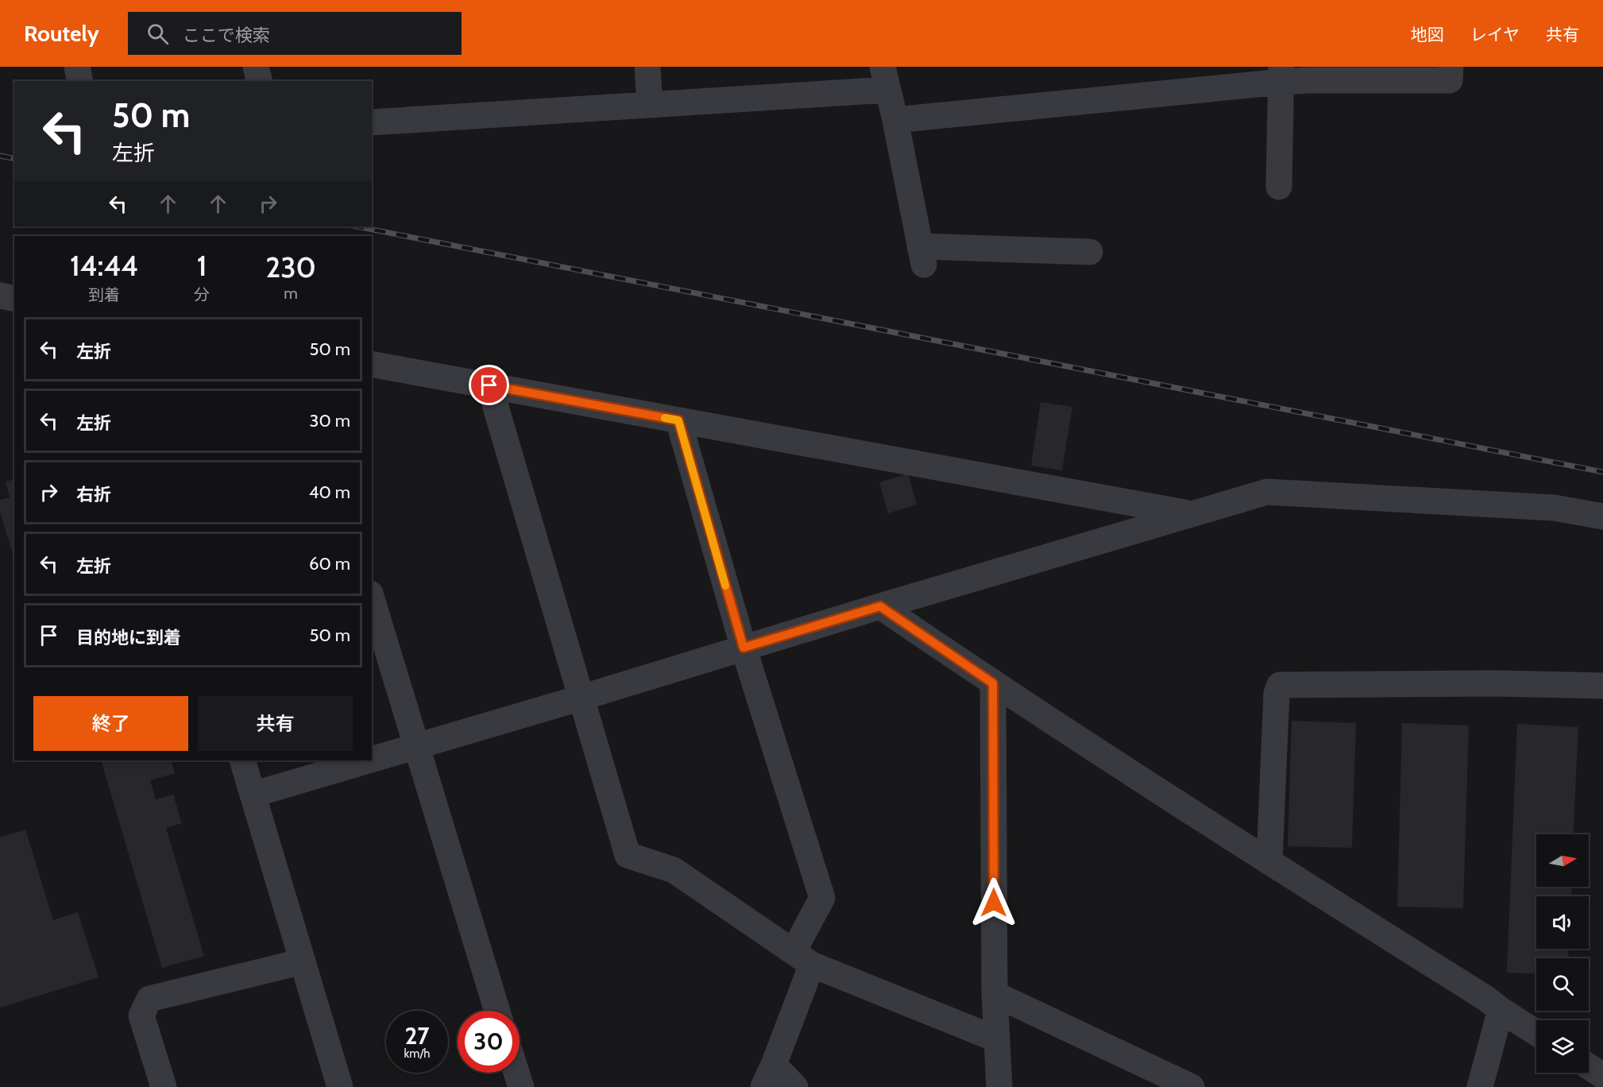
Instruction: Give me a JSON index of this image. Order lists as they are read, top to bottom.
{
  "north": "right",
  "page": {
    "header": "Routely",
    "search": "ここで検索",
    "nav": ["地図", "レイヤ", "共有"],
    "turn": ["50 m", "左折"],
    "eta": [
      "14:44",
      "到着",
      "1",
      "分",
      "230",
      "m"
    ],
    "list": [
      {
        "name": "左折",
        "value": "50 m"
      },
      {
        "name": "左折",
        "value": "30 m"
      },
      {
        "name": "右折",
        "value": "40 m"
      },
      {
        "name": "左折",
        "value": "60 m"
      },
      {
        "name": "目的地に到着",
        "value": "50 m"
      }
    ],
    "buttons": ["終了", "共有"],
    "speed": "27 km/h",
    "limit": "30"
  }
}
